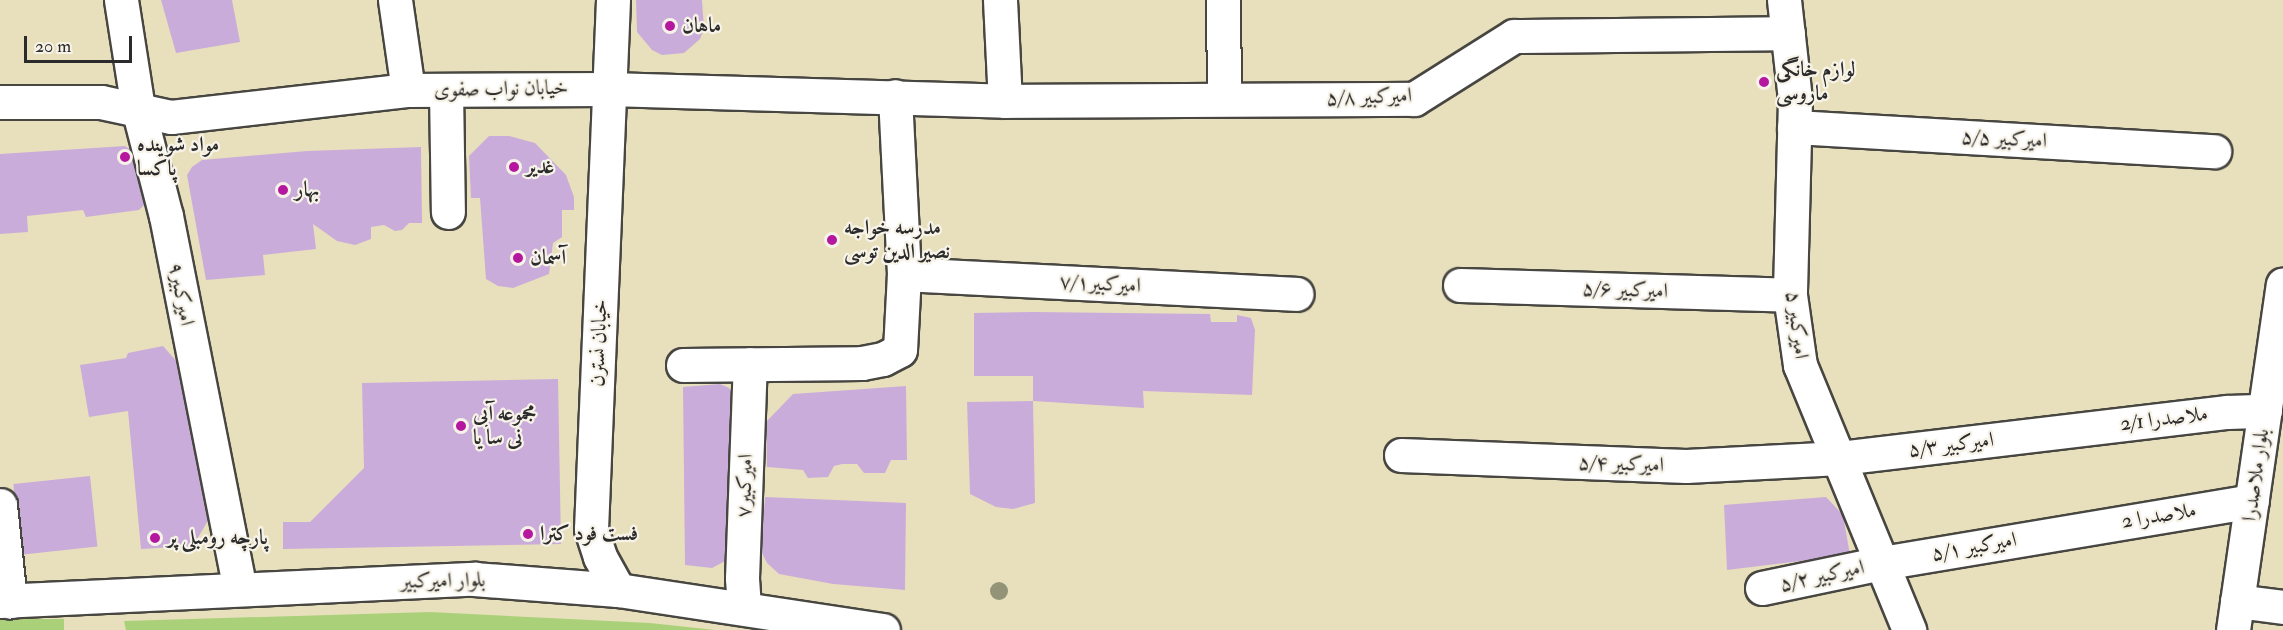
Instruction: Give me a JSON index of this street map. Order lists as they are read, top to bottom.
{
  "streets": {
    "street": [
      "خیابان نواب صفوی",
      "امیرکبیر ۵/۸",
      "امیرکبیر ۵/۵",
      "امیرکبیر۷/۱",
      "امیرکبیر ۵/۶",
      "امیرکبیر۹",
      "امیرکبیر ۵",
      "خیابان نسترن",
      "ملاصدرا 2/1",
      "امیرکبیر ۵/۳",
      "امیرکبیر ۵/۴",
      "بلوار ملاصدرا",
      "امیرکبیر۷",
      "ملاصدرا 2",
      "امیرکبیر ۵/۱",
      "امیرکبیر ۵/۲",
      "بلوار امیرکبیر"
    ]
  },
  "crossings": [
    ["خیابان نواب صفوی", "امیرکبیر ۵/۸"],
    ["خیابان نواب صفوی", "امیرکبیر۹"],
    ["خیابان نواب صفوی", "خیابان نسترن"],
    ["امیرکبیر ۵/۸", "امیرکبیر ۵"],
    ["امیرکبیر ۵/۵", "امیرکبیر ۵"],
    ["امیرکبیر ۵/۶", "امیرکبیر ۵"],
    ["امیرکبیر۹", "بلوار امیرکبیر"],
    ["امیرکبیر ۵", "امیرکبیر ۵/۳"],
    ["امیرکبیر ۵", "امیرکبیر ۵/۴"],
    ["امیرکبیر ۵", "امیرکبیر ۵/۱"],
    ["امیرکبیر ۵", "امیرکبیر ۵/۲"],
    ["خیابان نسترن", "بلوار امیرکبیر"],
    ["ملاصدرا 2/1", "امیرکبیر ۵/۳"],
    ["ملاصدرا 2/1", "بلوار ملاصدرا"],
    ["امیرکبیر ۵/۳", "امیرکبیر ۵/۴"],
    ["بلوار ملاصدرا", "ملاصدرا 2"],
    ["امیرکبیر۷", "بلوار امیرکبیر"],
    ["ملاصدرا 2", "امیرکبیر ۵/۱"],
    ["امیرکبیر ۵/۱", "امیرکبیر ۵/۲"]
  ],
  "places": [
    "ماهان",
    "لوازم خانگی ماروسی",
    "مواد شوینده پاکسا",
    "غدیر",
    "بهار",
    "مدرسه خواجه نصیر الدین توسی",
    "آسمان",
    "مجموعه آبی نی سا یا",
    "فست فود کترا",
    "پارچه رومبلی پر"
  ],
  "scale_bar": "20 m"
}
